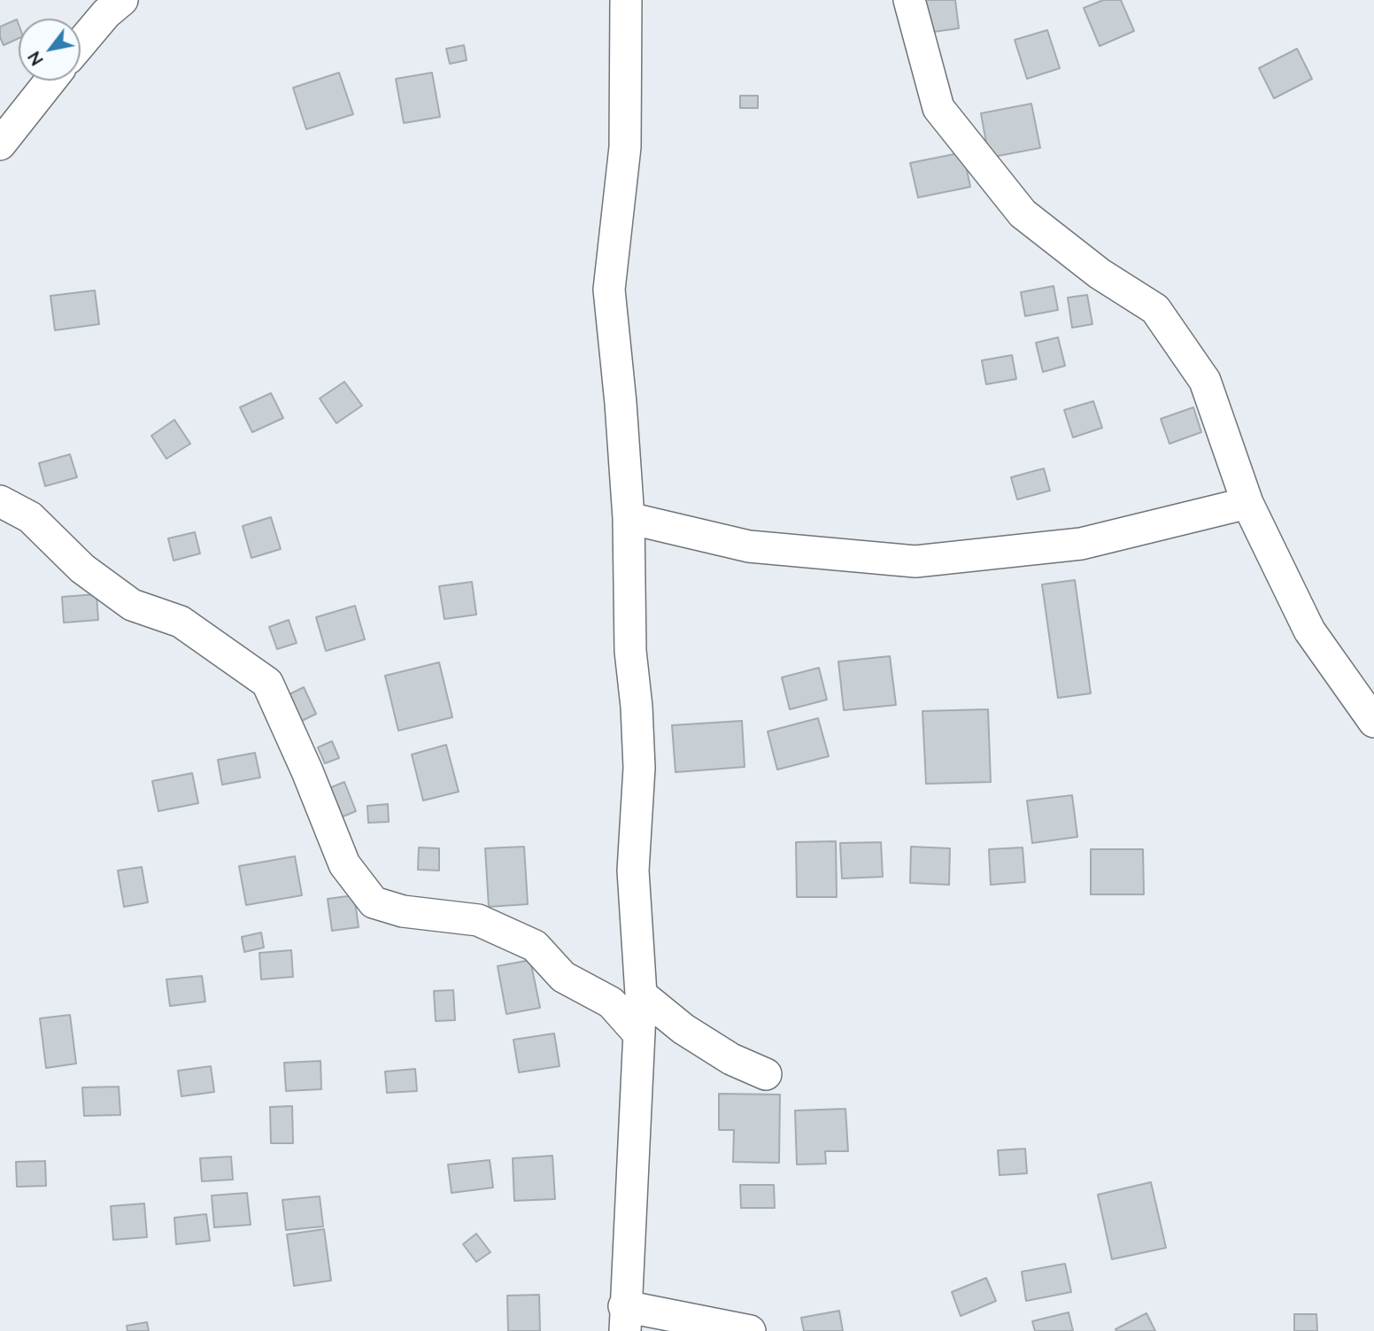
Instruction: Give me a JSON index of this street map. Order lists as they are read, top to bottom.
{
  "north": "bottom left"
}
